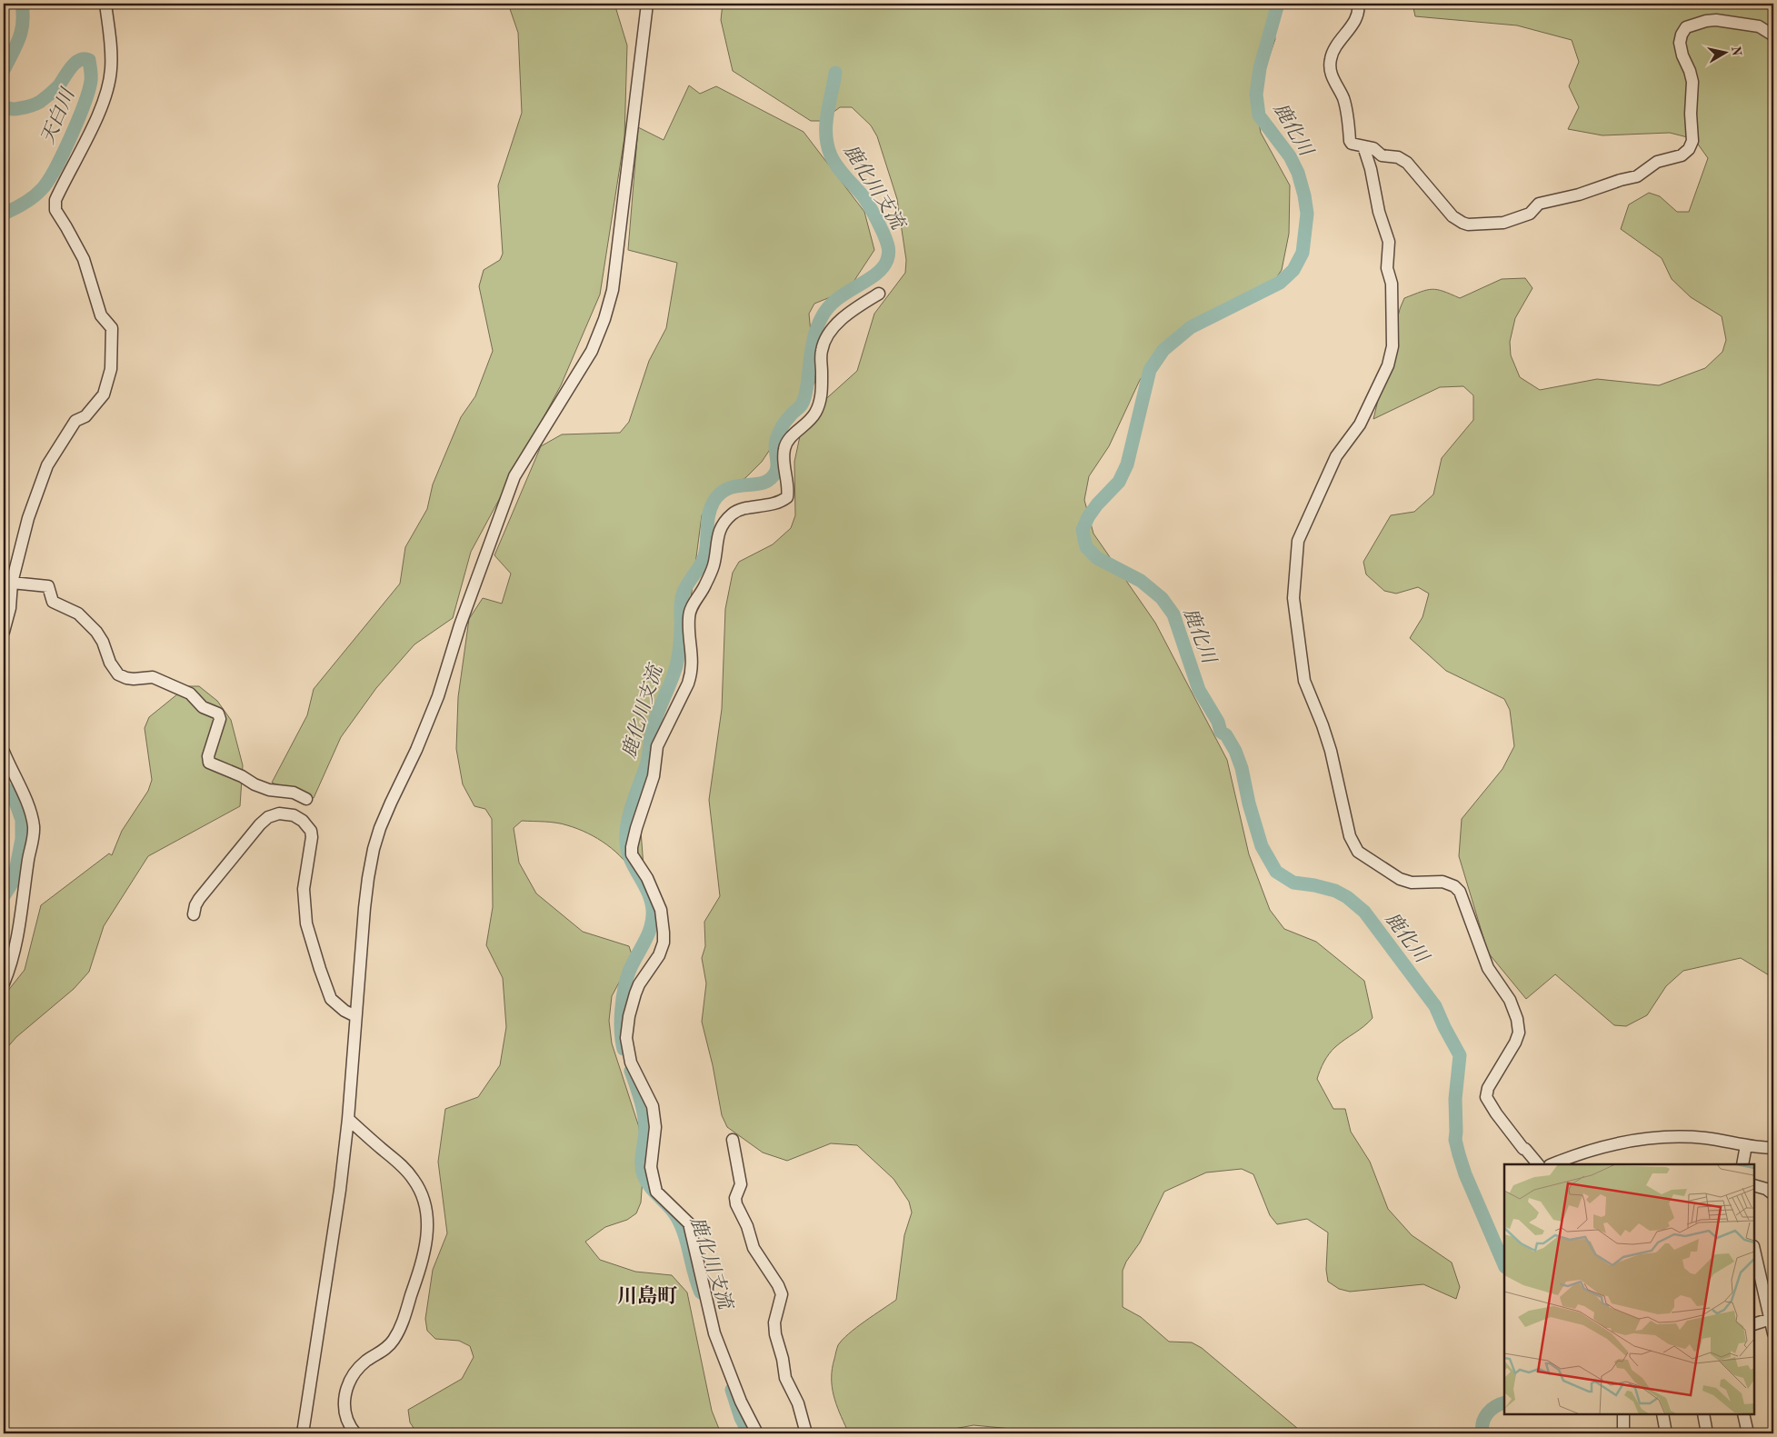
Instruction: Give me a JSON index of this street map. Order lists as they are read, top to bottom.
{
  "districts": ["川島町"],
  "water": ["天白川", "鹿化川", "鹿化川支流"],
  "north": "right"
}
